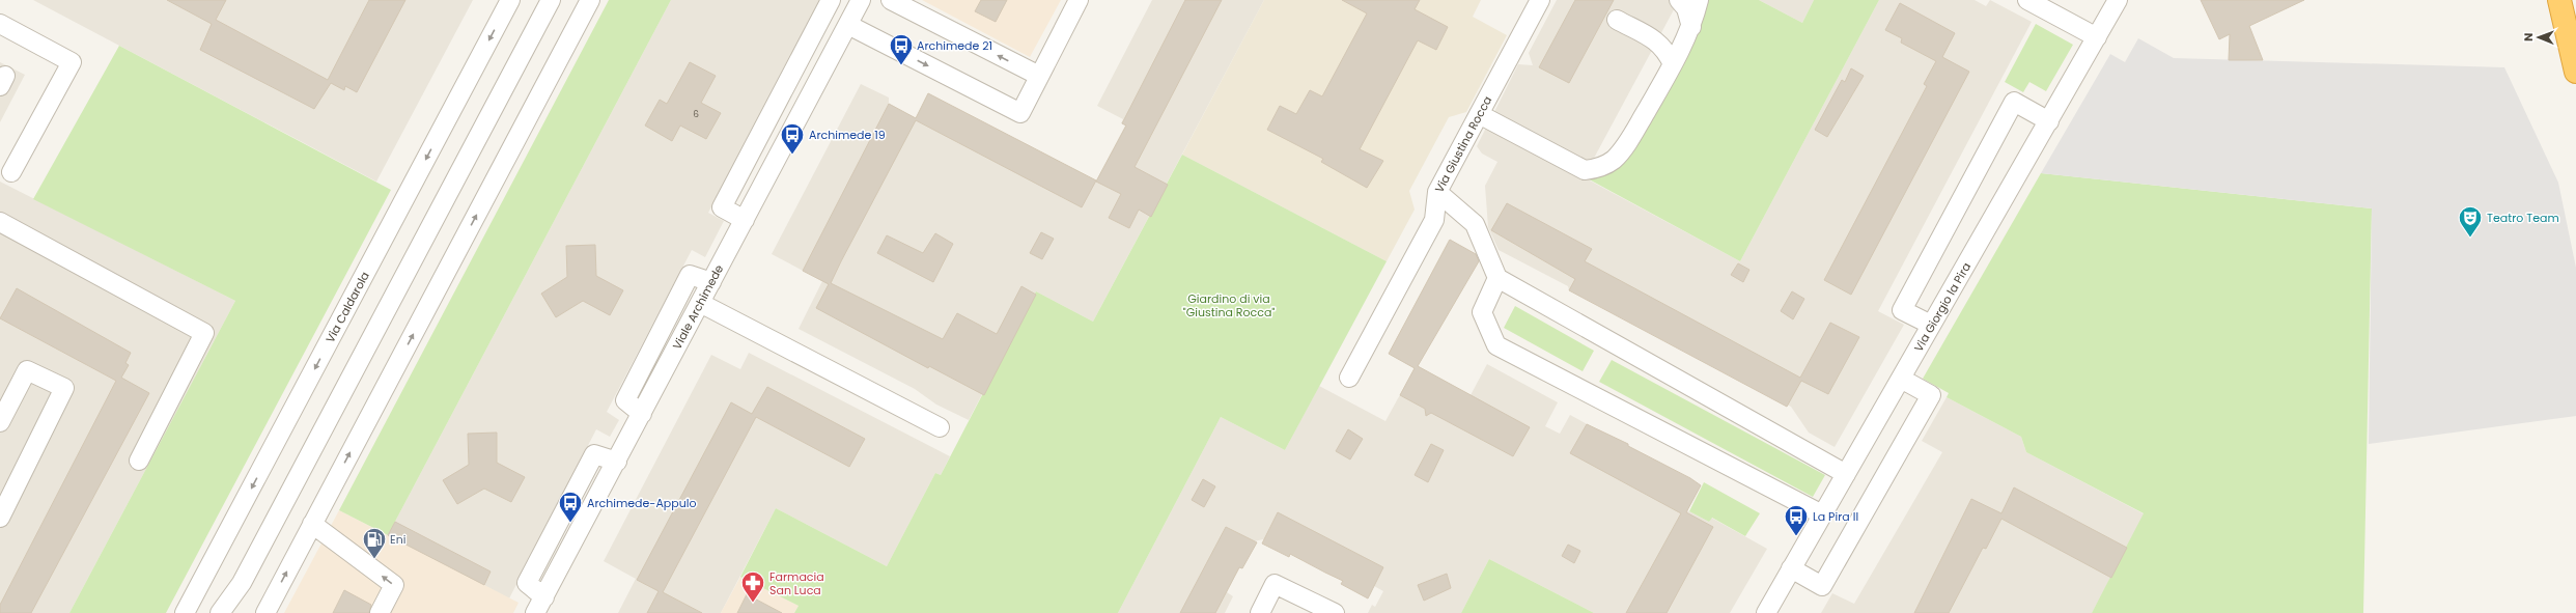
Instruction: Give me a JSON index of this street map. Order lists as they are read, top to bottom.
{
  "streets": {
    "street": [
      "Via Giustina Rocca",
      "Via Caldarola",
      "Viale Archimede",
      "Via Giorgio la Pira"
    ]
  },
  "parks": ["Giardino di via \"Giustina Rocca\""],
  "places": {
    "bus stop": [
      "Archimede 21",
      "Archimede 19",
      "Archimede-Appulo",
      "La Pira II"
    ],
    "theatre": ["Teatro Team"],
    "fuel station": ["Eni"],
    "pharmacy": ["Farmacia San Luca"]
  },
  "house_numbers": ["6"],
  "north": "left"
}
